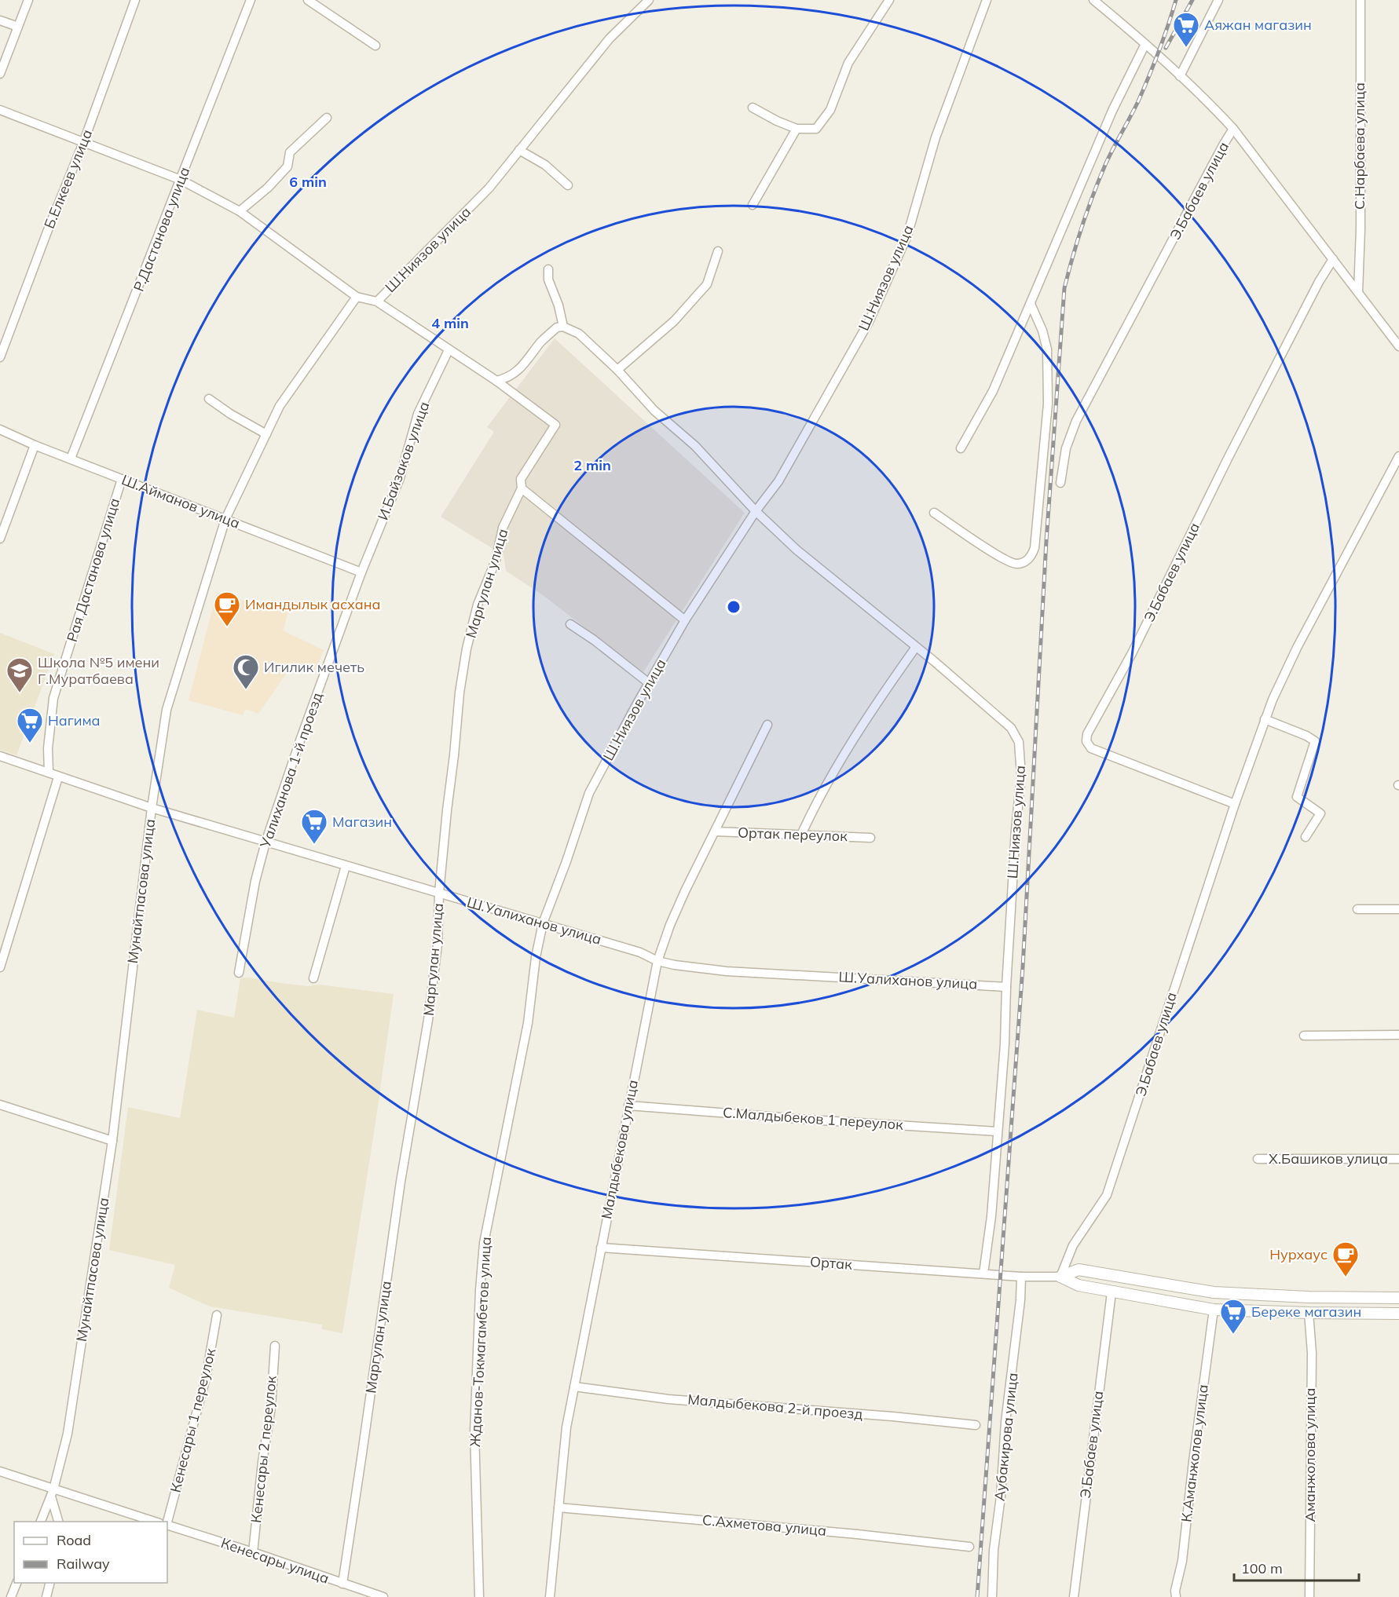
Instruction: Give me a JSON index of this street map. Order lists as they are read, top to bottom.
{
  "streets": {
    "street": [
      "С.Нарбаева улица",
      "Б.Елкеев улица",
      "Э.Бабаев улица",
      "Р.Дастанова улица",
      "Ш.Ниязов улица",
      "И.Байзаков улица",
      "Ш.Айманов улица",
      "Рая Дастанова улица",
      "Маргулан улица",
      "Уалиханова 1-й проезд",
      "Ортак переулок",
      "Мунайтпасова улица",
      "Ш.Уалиханов улица",
      "С.Малдыбеков 1 переулок",
      "Малдыбекова улица",
      "Х.Башиков улица",
      "Ортак",
      "Жданов-Токмагамбетов улица",
      "Малдыбекова 2-й проезд",
      "Кенесары 1 переулок",
      "Аубакирова улица",
      "Кенесары 2 переулок",
      "К.Аманжолов улица",
      "Аманжолова улица",
      "С.Ахметова улица",
      "Кенесары улица"
    ]
  },
  "crossings": [
    ["Э.Бабаев улица", "Ортак"],
    ["Р.Дастанова улица", "Ш.Айманов улица"],
    ["Ш.Ниязов улица", "И.Байзаков улица"],
    ["Ш.Ниязов улица", "Маргулан улица"],
    ["Ш.Ниязов улица", "Ш.Уалиханов улица"],
    ["Ш.Ниязов улица", "С.Малдыбеков 1 переулок"],
    ["Ш.Ниязов улица", "Ортак"],
    ["Ш.Ниязов улица", "Жданов-Токмагамбетов улица"],
    ["И.Байзаков улица", "Ш.Айманов улица"],
    ["И.Байзаков улица", "Уалиханова 1-й проезд"],
    ["Ш.Айманов улица", "Рая Дастанова улица"],
    ["Ш.Айманов улица", "Уалиханова 1-й проезд"],
    ["Ш.Айманов улица", "Мунайтпасова улица"],
    ["Рая Дастанова улица", "Ш.Уалиханов улица"],
    ["Маргулан улица", "Ш.Уалиханов улица"],
    ["Маргулан улица", "Кенесары улица"],
    ["Уалиханова 1-й проезд", "Ш.Уалиханов улица"],
    ["Ортак переулок", "Малдыбекова улица"],
    ["Мунайтпасова улица", "Ш.Уалиханов улица"],
    ["Ш.Уалиханов улица", "Малдыбекова улица"],
    ["Ш.Уалиханов улица", "Жданов-Токмагамбетов улица"],
    ["С.Малдыбеков 1 переулок", "Малдыбекова улица"],
    ["Малдыбекова улица", "Ортак"],
    ["Малдыбекова улица", "Малдыбекова 2-й проезд"],
    ["Малдыбекова улица", "С.Ахметова улица"],
    ["Ортак", "Аубакирова улица"],
    ["Ортак", "К.Аманжолов улица"],
    ["Ортак", "Аманжолова улица"],
    ["Кенесары 2 переулок", "Кенесары улица"]
  ],
  "places": {
    "supermarket": [
      "Аяжан магазин",
      "Нагима",
      "Магазин",
      "Береке магазин"
    ],
    "cafe": ["Имандылык асхана", "Нурхаус"],
    "mosque": ["Игилик мечеть"],
    "school or university": ["Школа №5 имени Г.Муратбаева"]
  },
  "legend": ["Road", "Railway"],
  "scale_bar": "100 m",
  "rings": ["6 min", "4 min", "2 min"]
}
